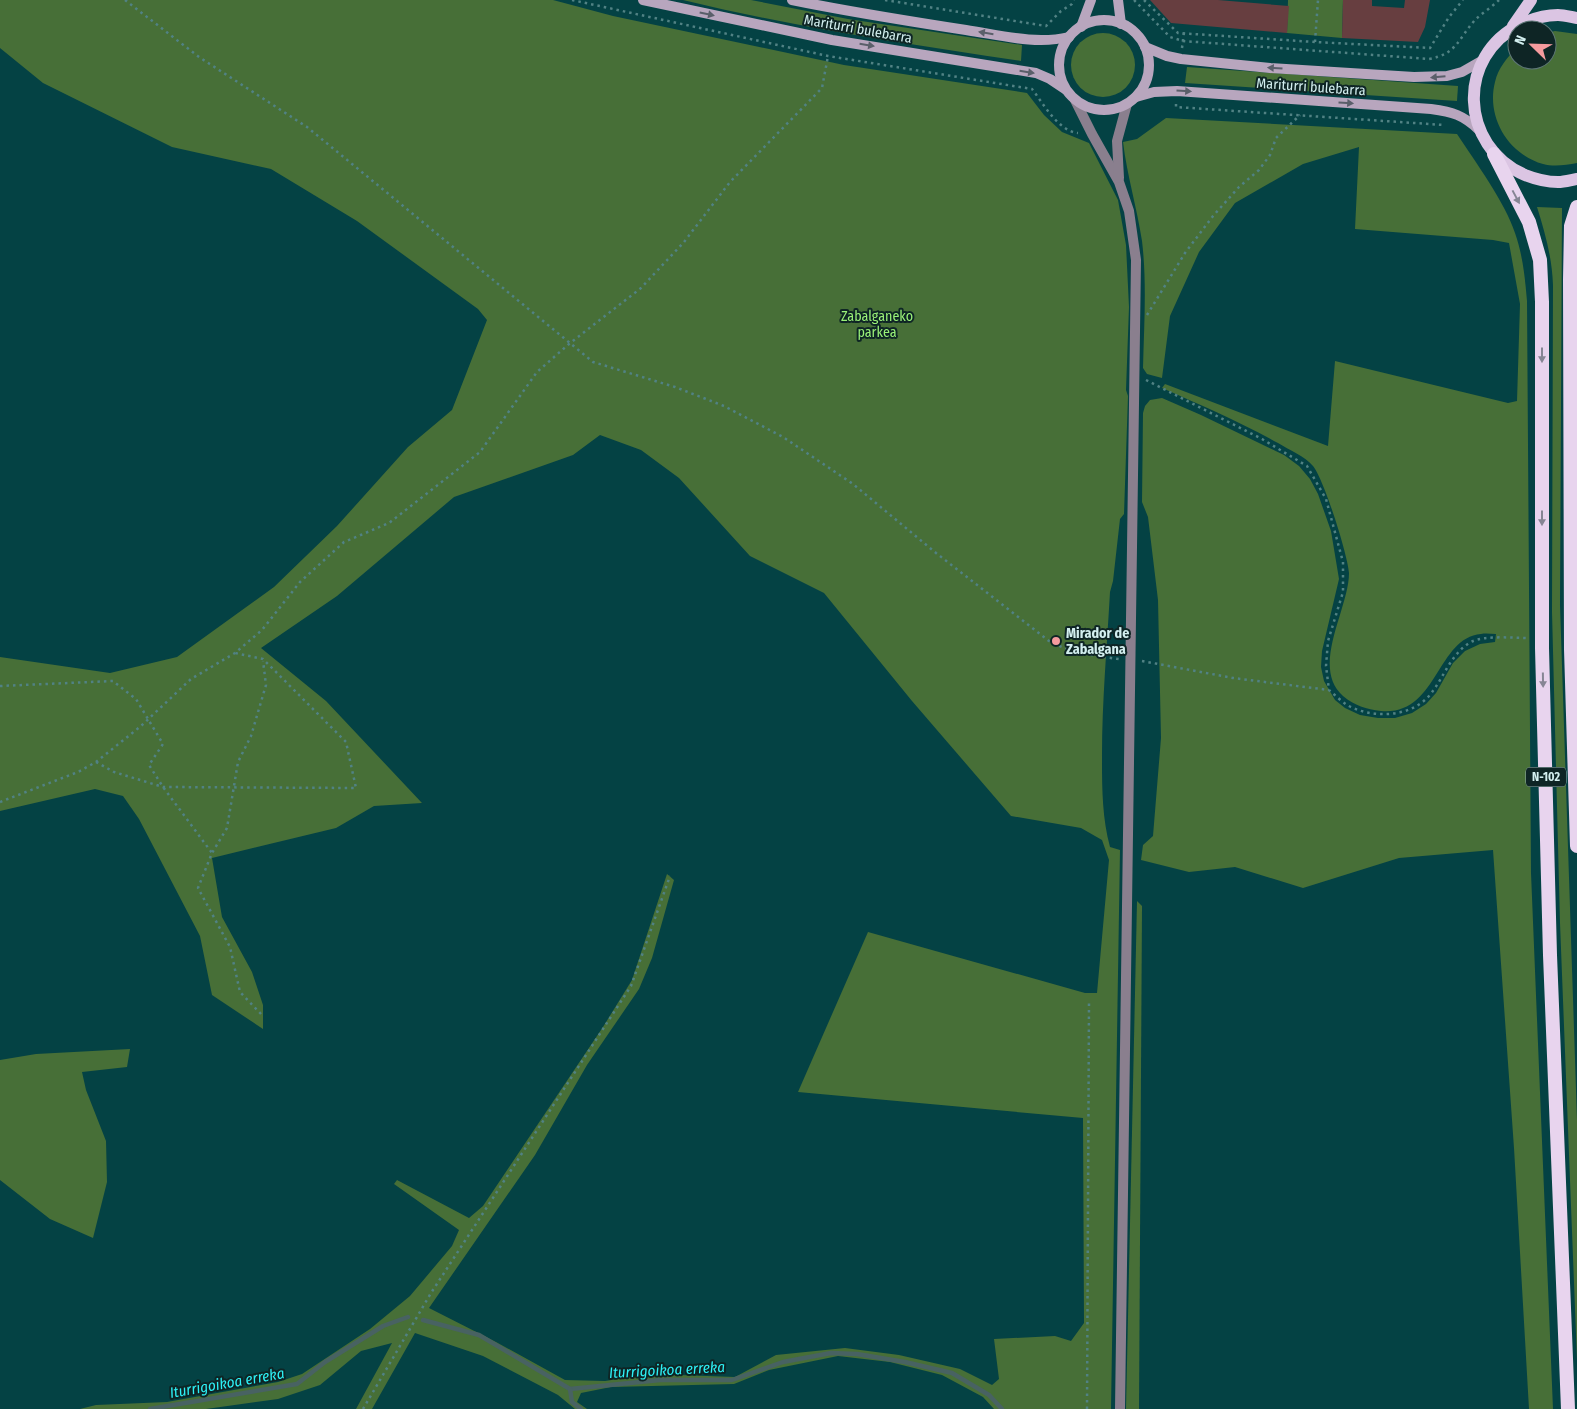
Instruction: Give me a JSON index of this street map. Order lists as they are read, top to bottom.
{
  "streets": {
    "highway": ["N-102"],
    "main road": ["Mariturri bulebarra"]
  },
  "water": ["Iturrigoikoa erreka"],
  "parks": ["Zabalganeko parkea"],
  "places": ["Mirador de Zabalgana"],
  "north": "top left"
}
